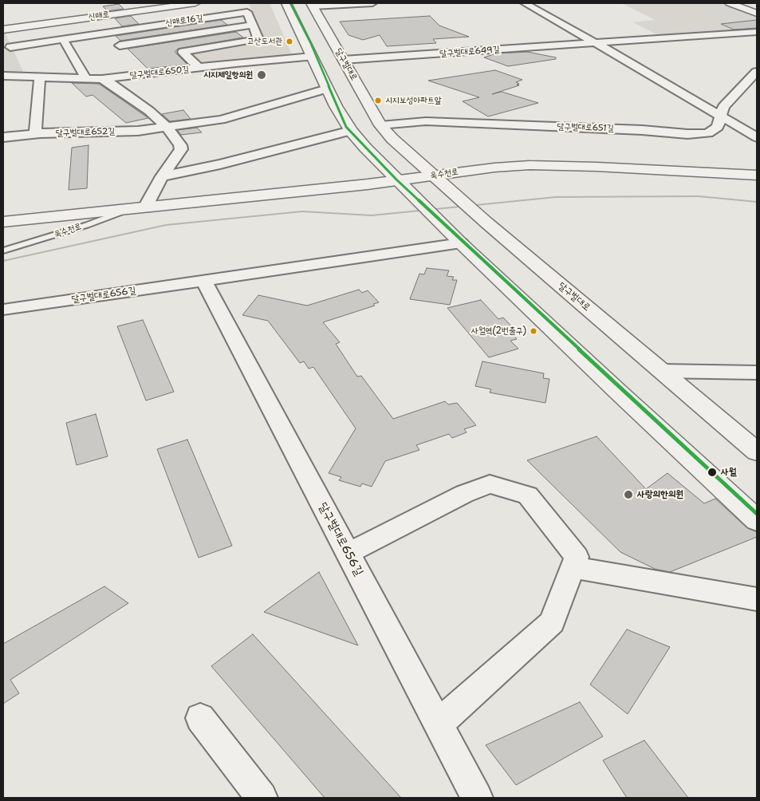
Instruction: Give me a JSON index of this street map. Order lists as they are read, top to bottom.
{
  "streets": {
    "main road": ["신매로", "달구벌대로", "욱수천로"],
    "street": [
      "신매로16길",
      "달구벌대로649길",
      "달구벌대로650길",
      "달구벌대로651길",
      "달구벌대로652길",
      "달구벌대로656길"
    ]
  },
  "crossings": [
    ["달구벌대로649길", "달구벌대로"],
    ["달구벌대로", "달구벌대로651길"],
    ["달구벌대로", "욱수천로"],
    ["달구벌대로650길", "달구벌대로652길"]
  ],
  "places": [
    "고산도서관",
    "시지제일항의원",
    "시지보성아파트앞",
    "사월역(2번출구)",
    "사월",
    "사랑의한의원"
  ]
}
